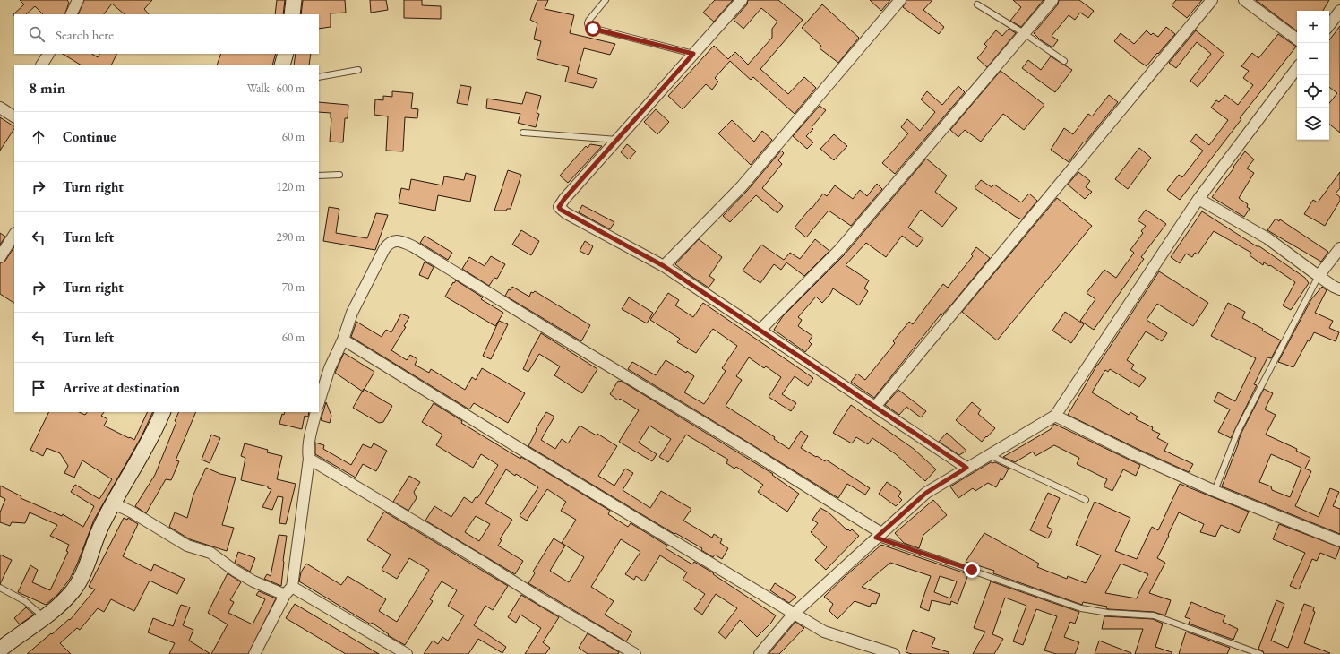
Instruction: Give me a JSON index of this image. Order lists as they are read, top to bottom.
{
  "page": {
    "map_buttons": ["+", "−"],
    "search": "Search here",
    "heading": ["8 min", "Walk · 600 m"],
    "list": [
      ["Continue", "60 m"],
      ["Turn right", "120 m"],
      ["Turn left", "290 m"],
      ["Turn right", "70 m"],
      ["Turn left", "60 m"],
      "Arrive at destination"
    ]
  }
}
